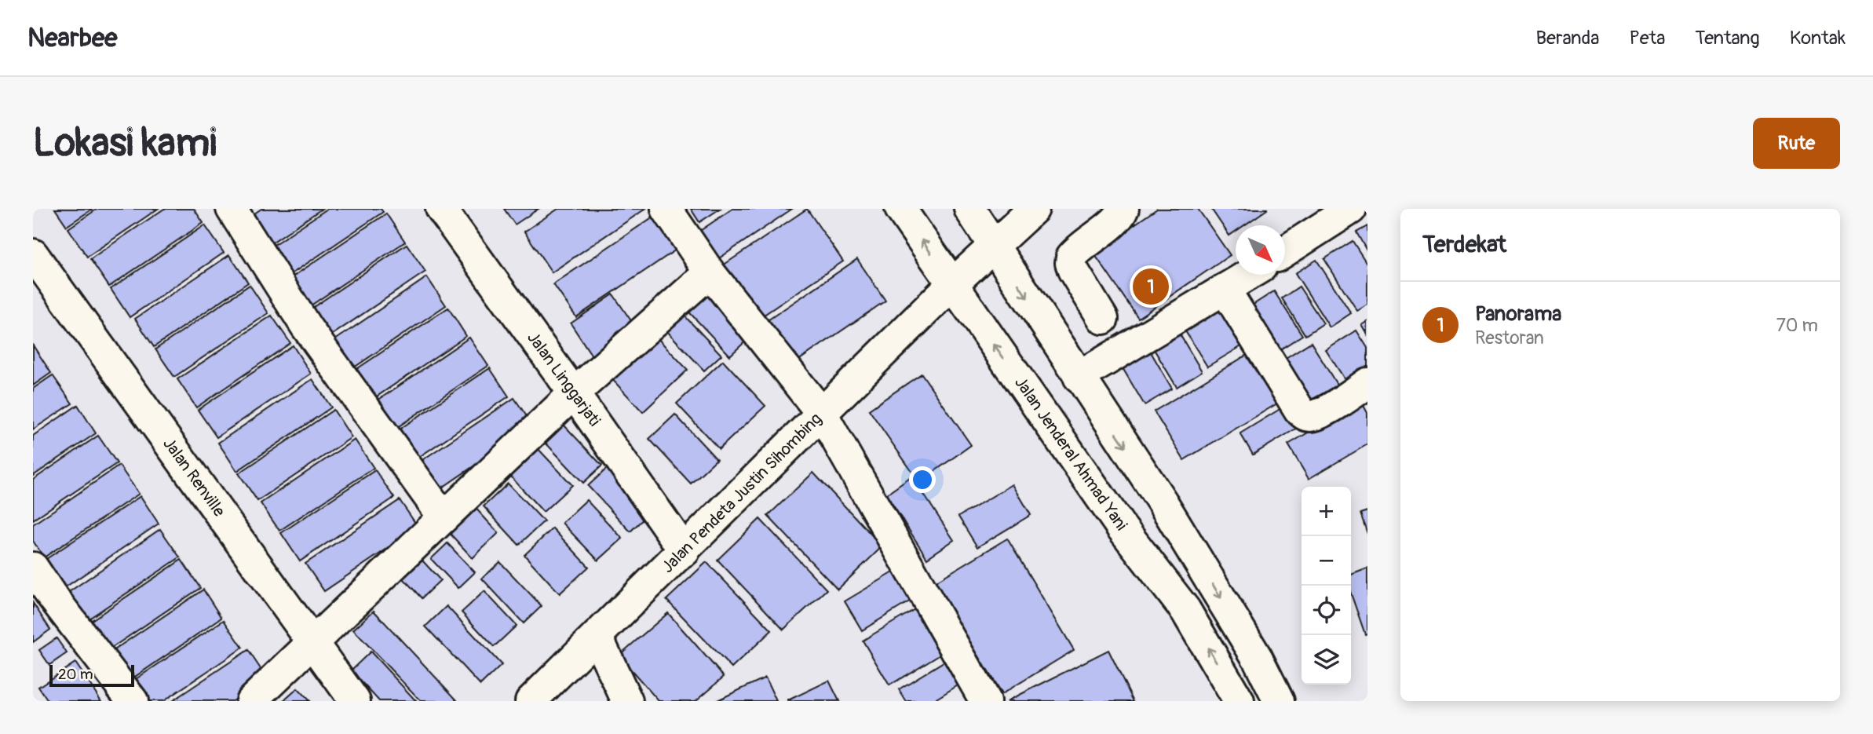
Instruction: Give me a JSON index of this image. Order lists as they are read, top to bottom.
{
  "streets": {
    "street": [
      "Jalan Linggarjati",
      "Jalan Jenderal Ahmad Yani",
      "Jalan Renville",
      "Jalan Pendeta Justin Sihombing"
    ]
  },
  "crossings": [
    ["Jalan Linggarjati", "Jalan Pendeta Justin Sihombing"],
    ["Jalan Jenderal Ahmad Yani", "Jalan Pendeta Justin Sihombing"]
  ],
  "scale_bar": "20 m",
  "north": "bottom right",
  "page": {
    "header": "Nearbee",
    "nav": [
      "Beranda",
      "Peta",
      "Tentang",
      "Kontak"
    ],
    "buttons": "Rute",
    "title": "Lokasi kami",
    "heading": "Terdekat",
    "pins": "1",
    "list": [
      {
        "mark": "1",
        "name": "Panorama",
        "note": "Restoran",
        "value": "70 m"
      }
    ],
    "map_buttons": ["+", "−"],
    "scale": "20 m"
  }
}
